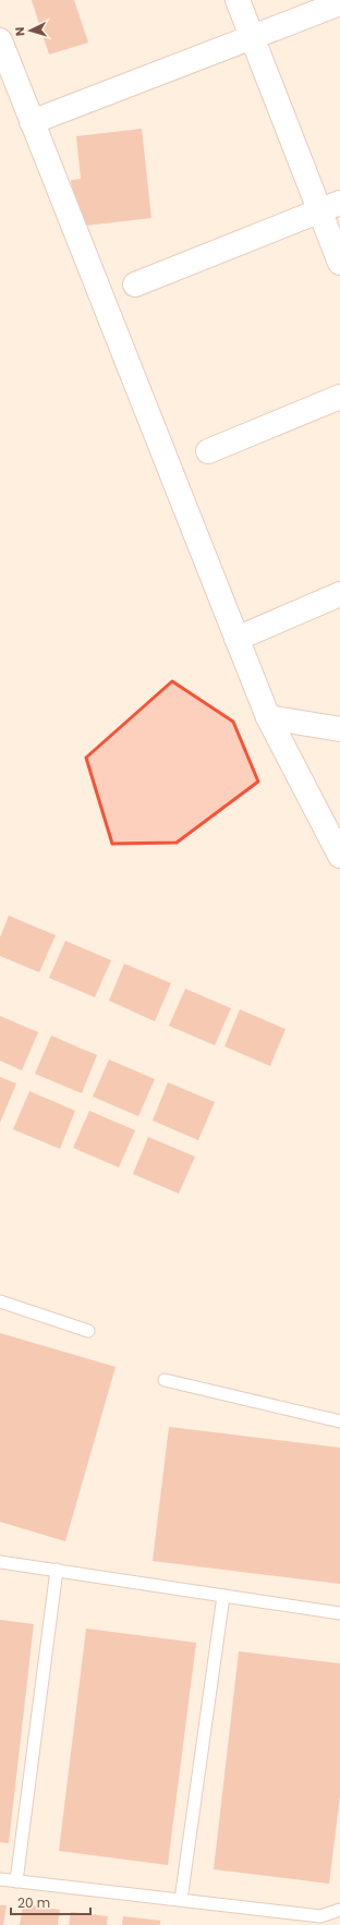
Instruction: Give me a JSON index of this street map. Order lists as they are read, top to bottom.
{
  "scale_bar": "20 m",
  "north": "left"
}
